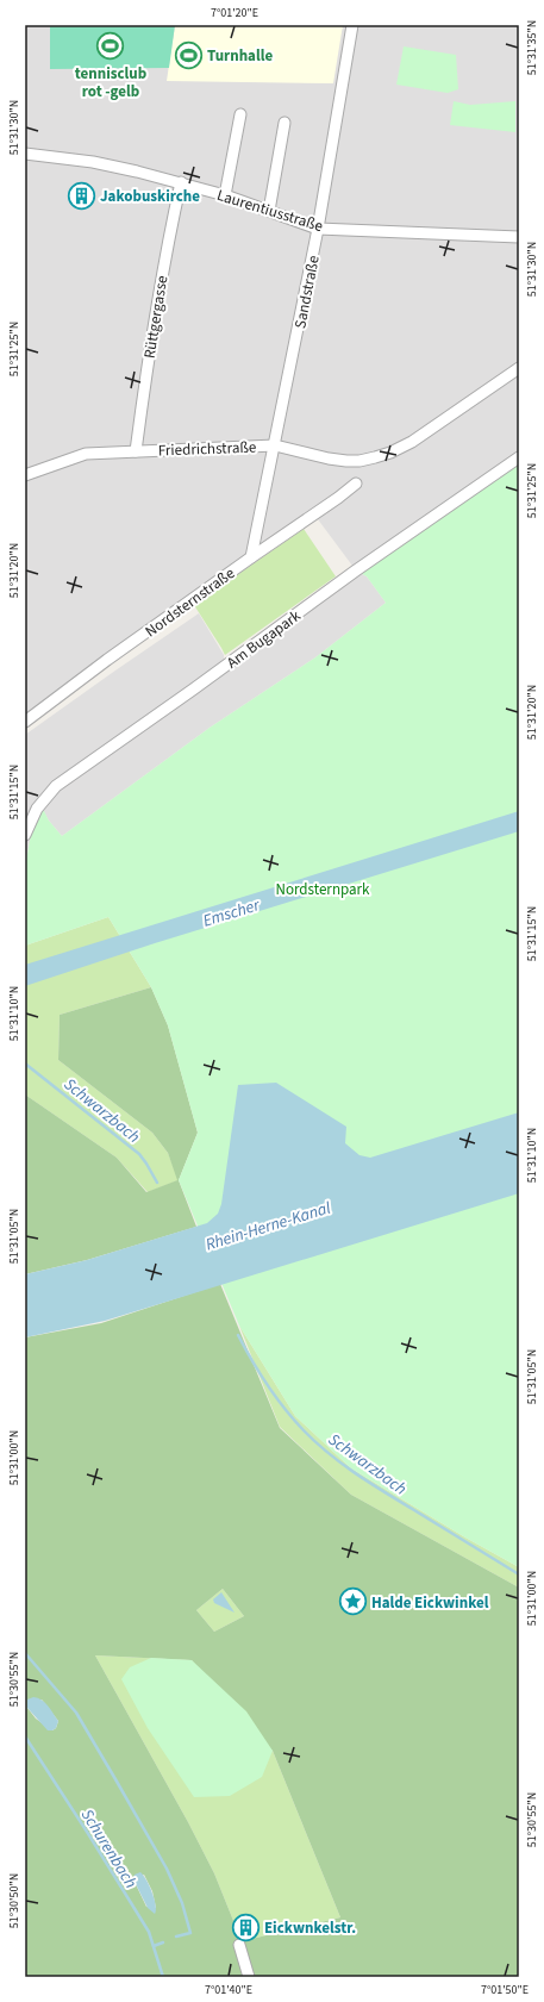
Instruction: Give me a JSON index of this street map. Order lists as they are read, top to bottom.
{
  "streets": {
    "street": [
      "Laurentiusstraße",
      "Sandstraße",
      "Rüttgergasse",
      "Friedrichstraße",
      "Nordsternstraße",
      "Am Bugapark"
    ]
  },
  "crossings": [
    ["Laurentiusstraße", "Sandstraße"],
    ["Laurentiusstraße", "Rüttgergasse"],
    ["Sandstraße", "Friedrichstraße"],
    ["Sandstraße", "Nordsternstraße"],
    ["Rüttgergasse", "Friedrichstraße"]
  ],
  "water": [
    "Emscher",
    "Schwarzbach",
    "Rhein-Herne-Kanal",
    "Schurenbach"
  ],
  "parks": ["Nordsternpark"],
  "places": {
    "sports": ["tennisclub rot -gelb", "Turnhalle"],
    "building": ["Jakobuskirche", "Eickwnkelstr."],
    "place": ["Halde Eickwinkel"]
  },
  "coordinates": [
    "7°01'20\"E",
    "51°31'35\"N",
    "51°31'30\"N",
    "51°31'25\"N",
    "51°31'20\"N",
    "51°31'15\"N",
    "51°31'10\"N",
    "51°31'05\"N",
    "51°31'00\"N",
    "51°30'55\"N",
    "51°30'50\"N",
    "7°01'40\"E",
    "7°01'50\"E"
  ]
}
